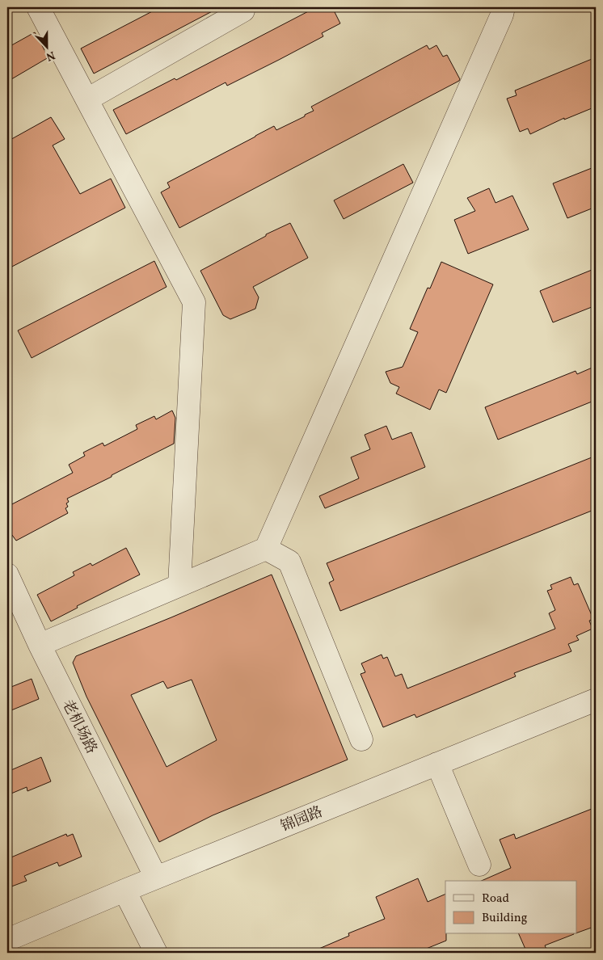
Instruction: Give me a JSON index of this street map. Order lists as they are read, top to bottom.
{
  "streets": {
    "street": ["老机场路", "锦园路"]
  },
  "crossings": [
    ["老机场路", "锦园路"]
  ],
  "legend": ["Road", "Building"],
  "north": "bottom"
}
